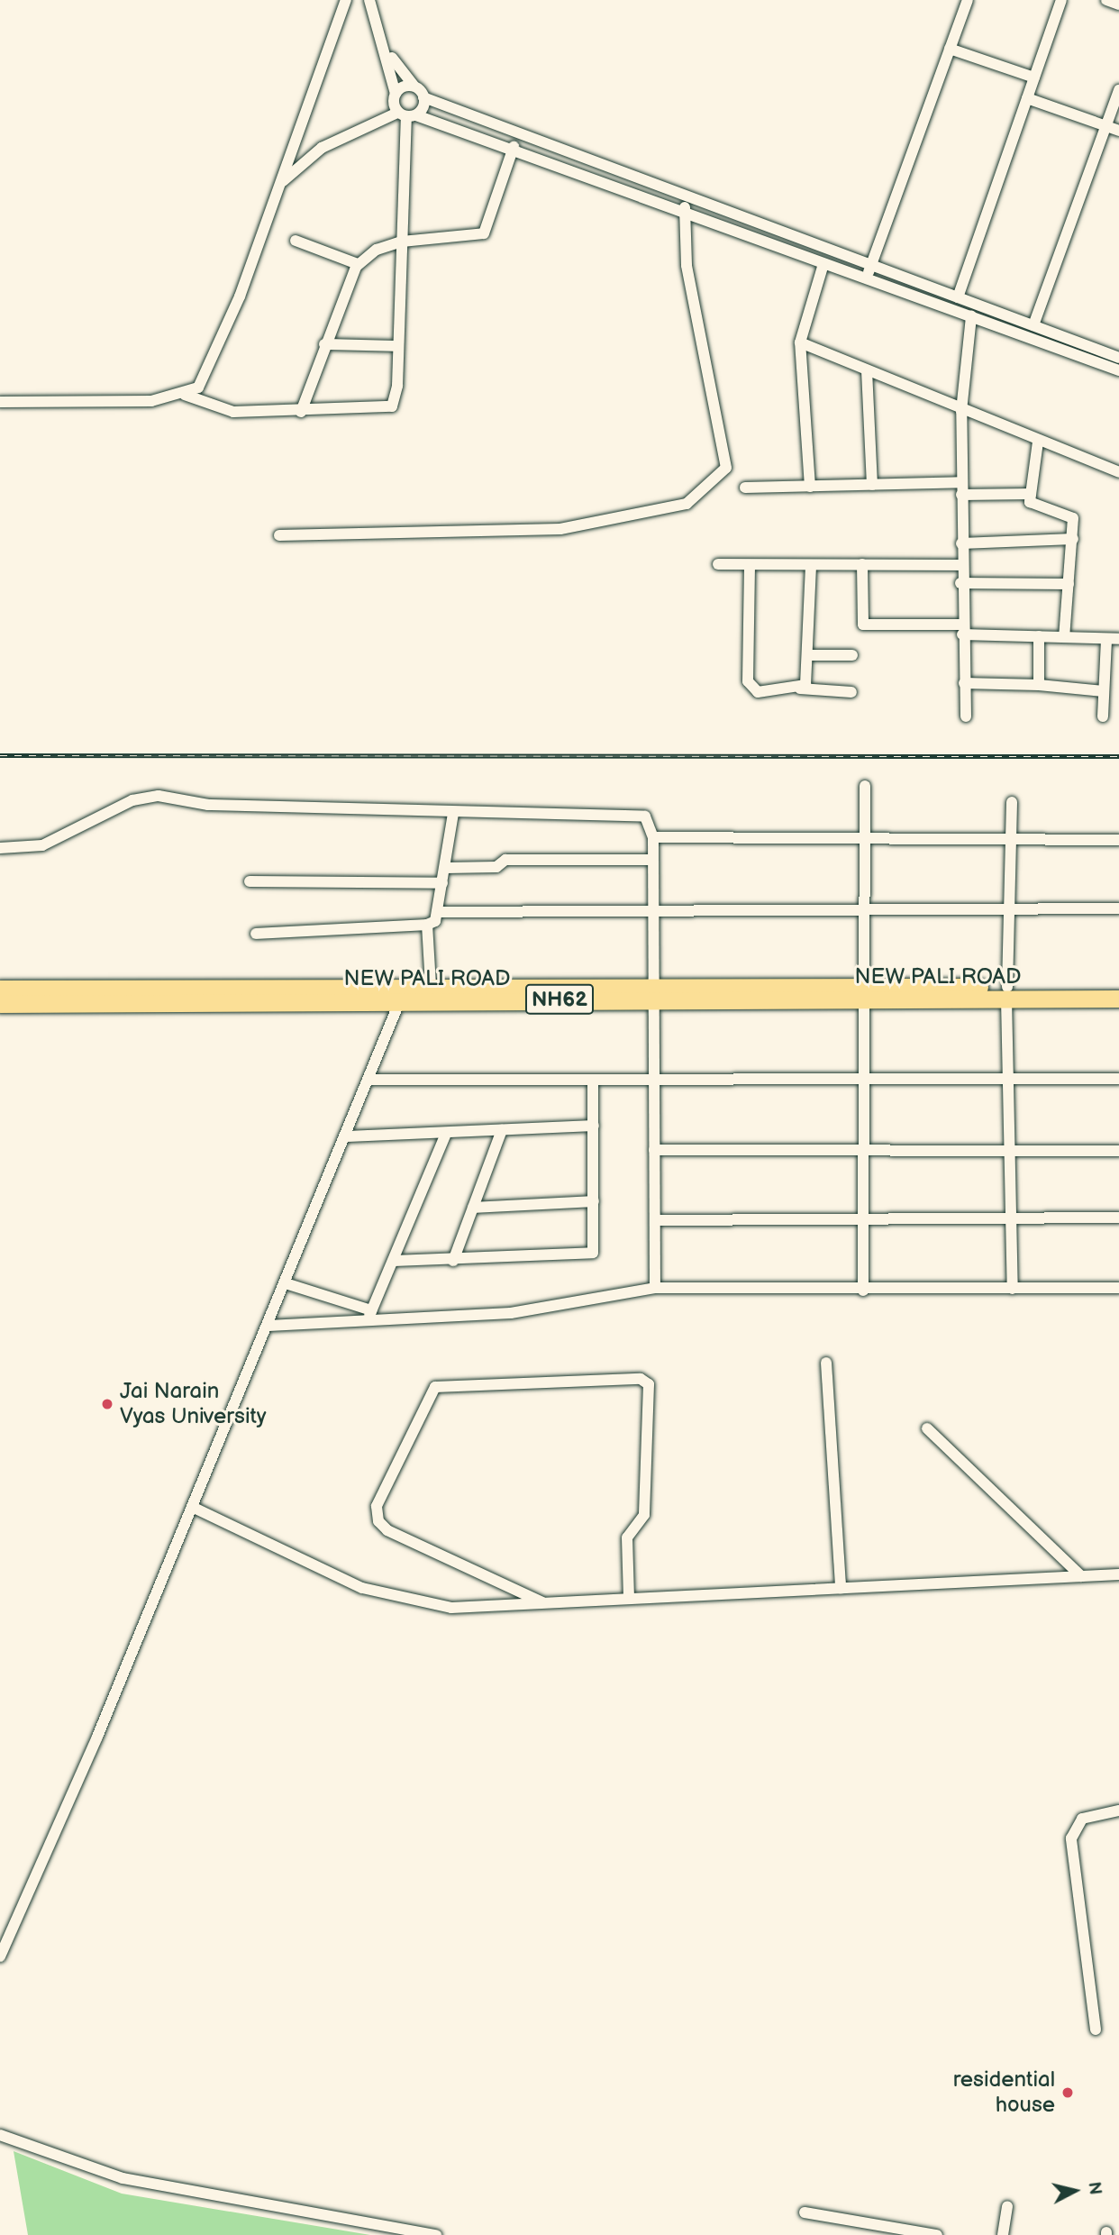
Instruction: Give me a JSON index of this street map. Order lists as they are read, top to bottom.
{
  "streets": {
    "highway": ["NEW PALI ROAD", "NH62"]
  },
  "places": ["Jai Narain Vyas University", "residential house"],
  "north": "right"
}
